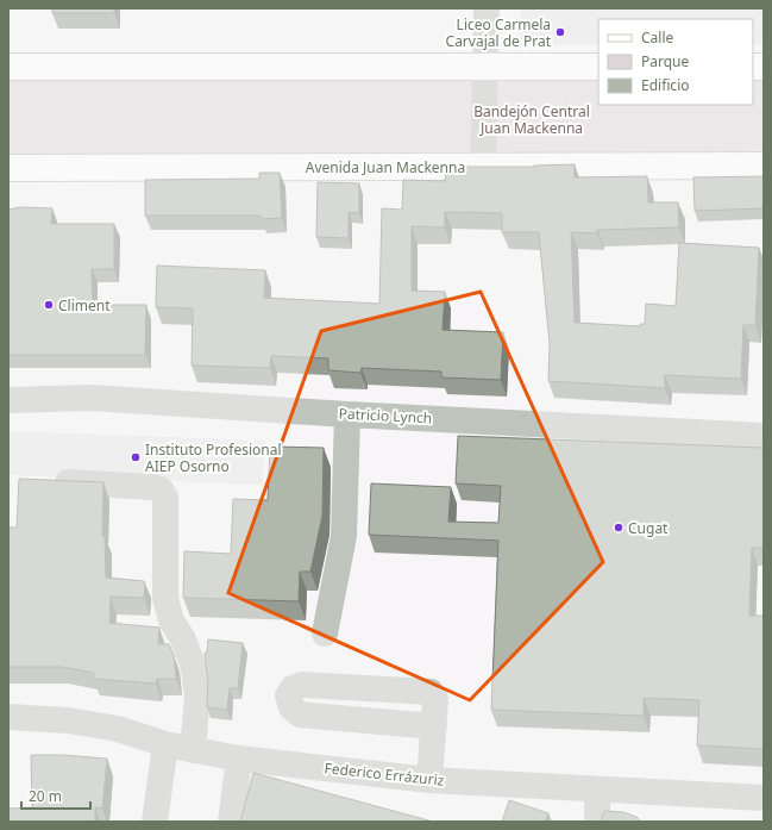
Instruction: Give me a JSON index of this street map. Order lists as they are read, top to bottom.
{
  "streets": {
    "main road": ["Avenida Juan Mackenna"],
    "street": ["Patricio Lynch", "Federico Errázuriz"]
  },
  "parks": ["Bandejón Central Juan Mackenna"],
  "places": [
    "Liceo Carmela Carvajal de Prat",
    "Climent",
    "Instituto Profesional AIEP Osorno",
    "Cugat"
  ],
  "legend": ["Calle", "Parque", "Edificio"],
  "scale_bar": "20 m"
}
